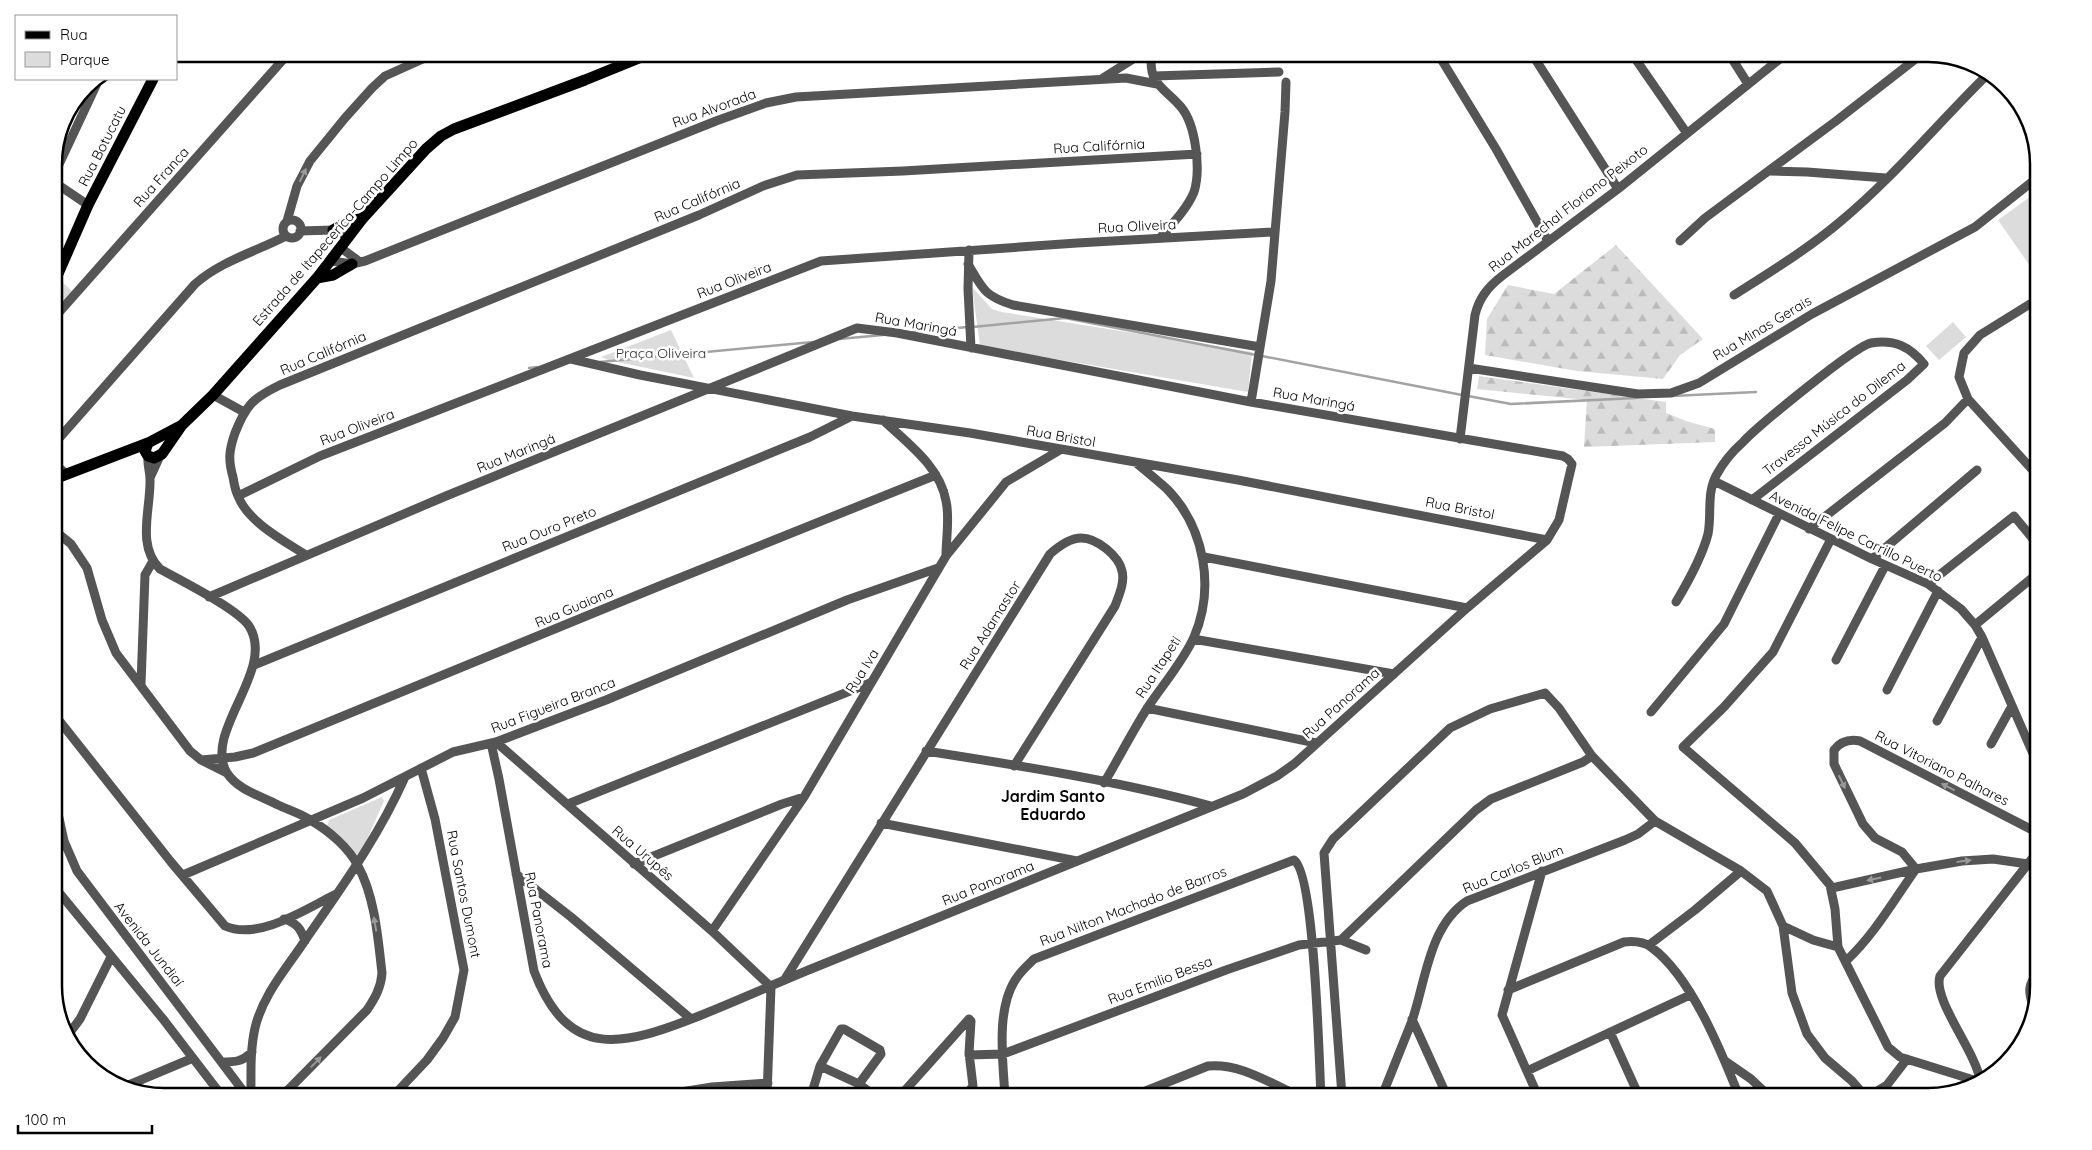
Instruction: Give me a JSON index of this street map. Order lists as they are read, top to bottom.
{
  "streets": {
    "main road": ["Rua Botucatu", "Estrada de Itapecerica-Campo Limpo"],
    "street": [
      "Rua Alvorada",
      "Rua Califórnia",
      "Rua Franca",
      "Rua Marechal Floriano Peixoto",
      "Rua Oliveira",
      "Rua Maringá",
      "Rua Minas Gerais",
      "Travessa Música do Dilema",
      "Rua Bristol",
      "Rua Ouro Preto",
      "Avenida Felipe Carrillo Puerto",
      "Rua Guaiana",
      "Rua Adamastor",
      "Rua Itapeti",
      "Rua Iva",
      "Rua Panorama",
      "Rua Figueira Branca",
      "Rua Vitoriano Palhares",
      "Rua Urupês",
      "Rua Carlos Blum",
      "Rua Santos Dumont",
      "Rua Nilton Machado de Barros",
      "Avenida Jundiaí",
      "Rua Emilio Bessa"
    ]
  },
  "crossings": [
    ["Rua Marechal Floriano Peixoto", "Rua Maringá"],
    ["Rua Marechal Floriano Peixoto", "Rua Minas Gerais"],
    ["Rua Oliveira", "Rua Bristol"],
    ["Rua Maringá", "Rua Bristol"],
    ["Rua Maringá", "Rua Panorama"],
    ["Travessa Música do Dilema", "Avenida Felipe Carrillo Puerto"],
    ["Rua Bristol", "Rua Ouro Preto"],
    ["Rua Bristol", "Rua Itapeti"],
    ["Rua Bristol", "Rua Iva"],
    ["Rua Bristol", "Rua Panorama"],
    ["Rua Adamastor", "Rua Panorama"],
    ["Rua Iva", "Rua Figueira Branca"],
    ["Rua Iva", "Rua Urupês"],
    ["Rua Panorama", "Rua Figueira Branca"],
    ["Rua Panorama", "Rua Urupês"],
    ["Rua Figueira Branca", "Rua Urupês"],
    ["Rua Figueira Branca", "Rua Santos Dumont"],
    ["Rua Nilton Machado de Barros", "Rua Emilio Bessa"]
  ],
  "districts": ["Jardim Santo Eduardo"],
  "parks": ["Praça Oliveira"],
  "legend": ["Rua", "Parque"],
  "scale_bar": "100 m"
}
